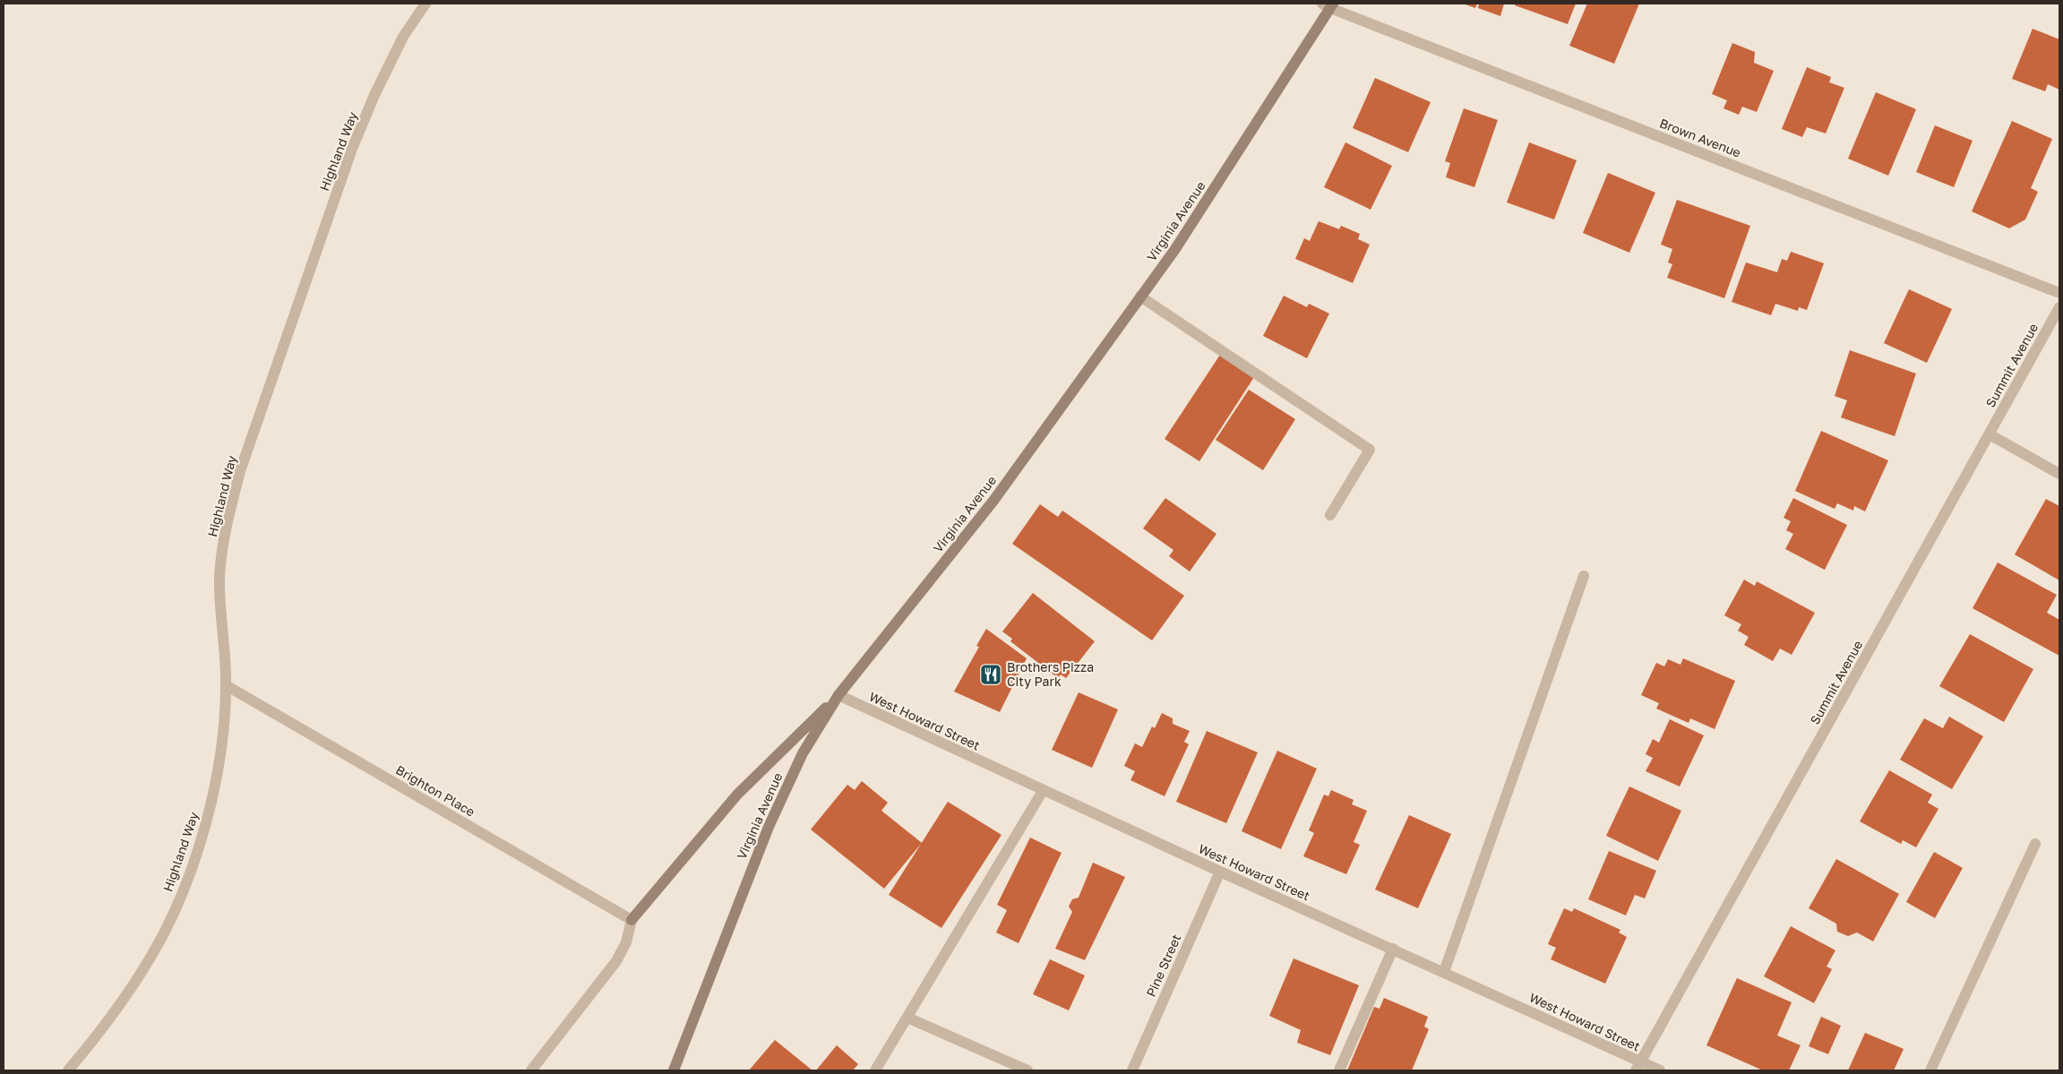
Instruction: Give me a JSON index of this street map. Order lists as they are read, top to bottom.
{
  "streets": {
    "main road": ["Virginia Avenue"],
    "street": [
      "Brown Avenue",
      "Highland Way",
      "Summit Avenue",
      "West Howard Street",
      "Brighton Place",
      "Pine Street"
    ]
  },
  "crossings": [
    ["Brown Avenue", "Virginia Avenue"],
    ["Highland Way", "Brighton Place"],
    ["Virginia Avenue", "West Howard Street"],
    ["Summit Avenue", "West Howard Street"],
    ["West Howard Street", "Pine Street"]
  ],
  "places": {
    "restaurant": ["Brothers Pizza City Park"]
  }
}
